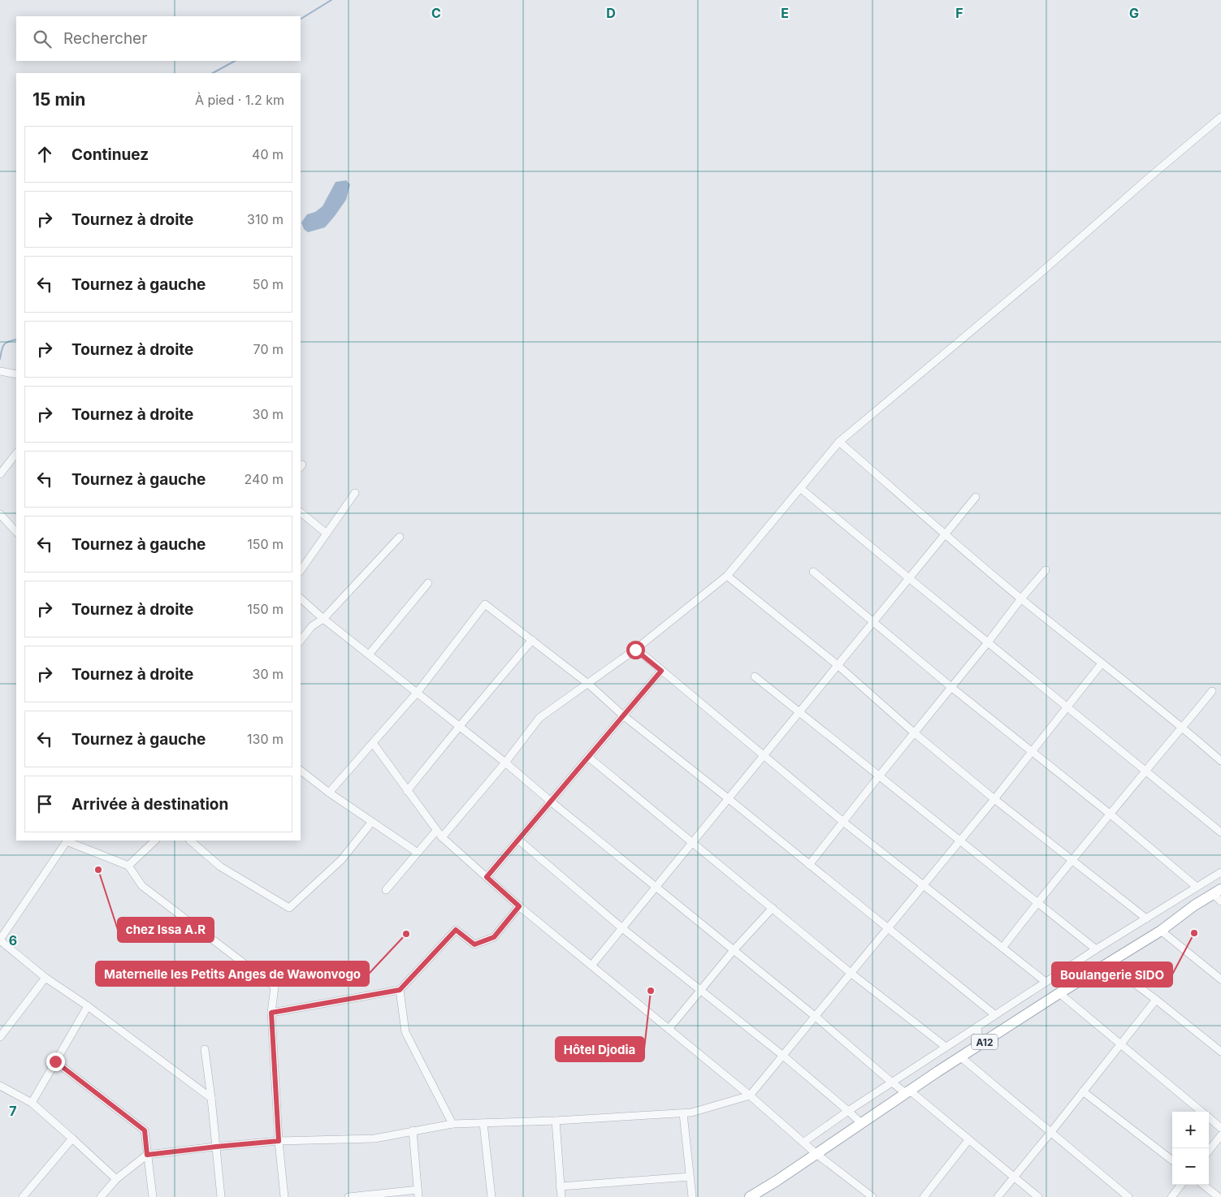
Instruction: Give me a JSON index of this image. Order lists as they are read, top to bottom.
{
  "streets": {
    "main road": ["A12"]
  },
  "places": [
    "chez Issa A.R",
    "Boulangerie SIDO",
    "Maternelle les Petits Anges de Wawonvogo",
    "Hôtel Djodia"
  ],
  "page": {
    "search": "Rechercher",
    "heading": ["15 min", "À pied · 1.2 km"],
    "list": [
      ["Continuez", "40 m"],
      ["Tournez à droite", "310 m"],
      ["Tournez à gauche", "50 m"],
      ["Tournez à droite", "70 m"],
      ["Tournez à droite", "30 m"],
      ["Tournez à gauche", "240 m"],
      ["Tournez à gauche", "150 m"],
      ["Tournez à droite", "150 m"],
      ["Tournez à droite", "30 m"],
      ["Tournez à gauche", "130 m"],
      "Arrivée à destination"
    ],
    "map_buttons": ["+", "−"]
  },
  "grid": {
    "columns": [
      "C",
      "D",
      "E",
      "F",
      "G"
    ],
    "rows": ["6", "7"]
  }
}
